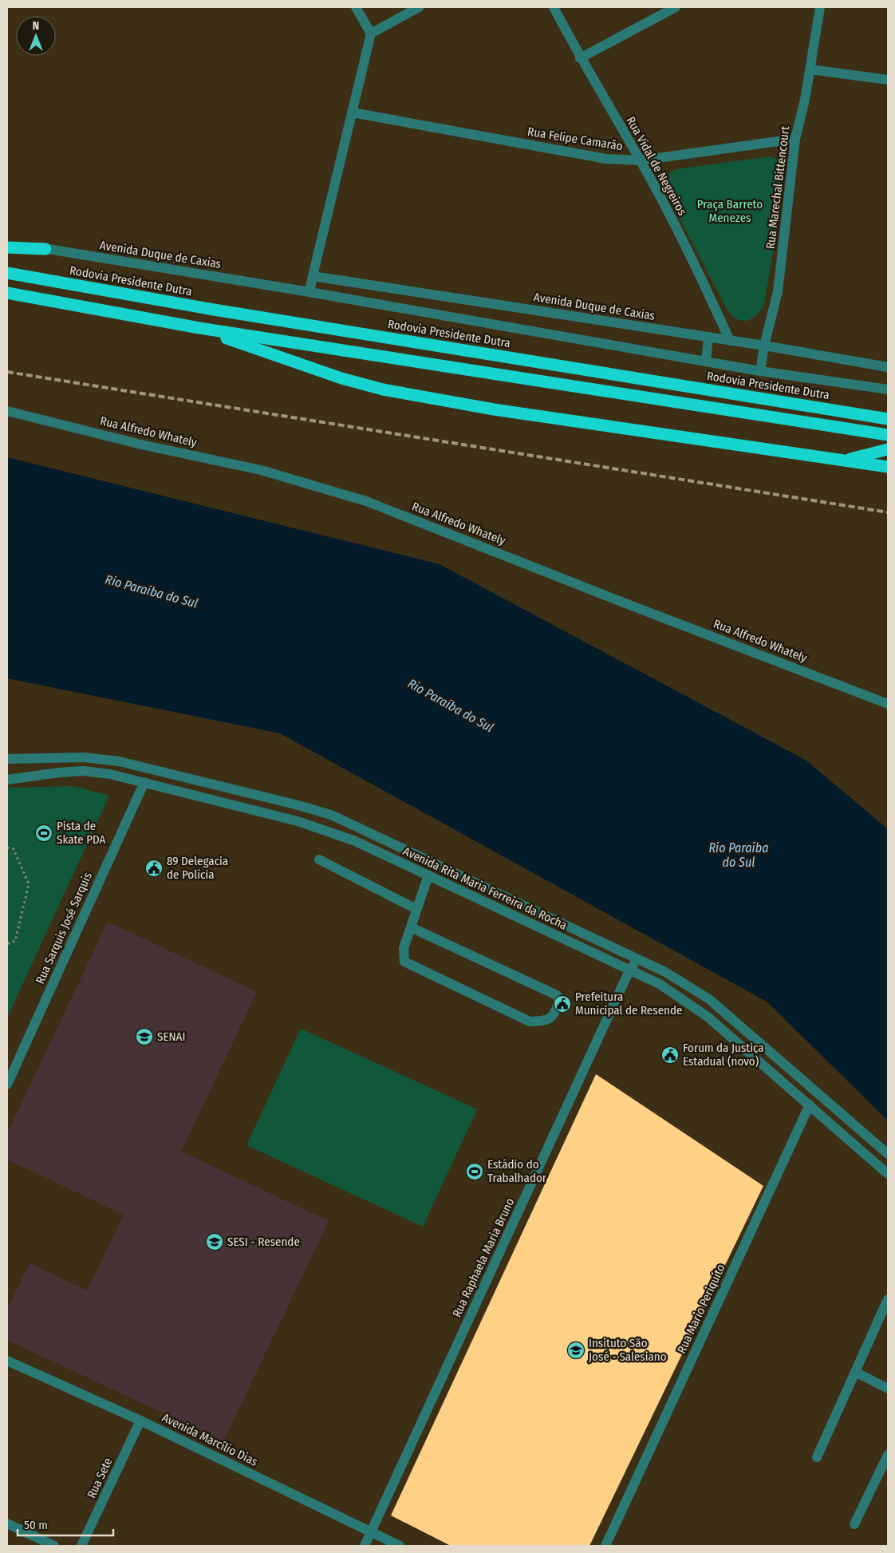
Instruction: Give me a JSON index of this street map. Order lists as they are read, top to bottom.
{
  "streets": {
    "highway": ["Rodovia Presidente Dutra"],
    "street": [
      "Rua Felipe Camarão",
      "Rua Vidal de Negreiros",
      "Rua Marechal Bittencourt",
      "Avenida Duque de Caxias",
      "Rua Alfredo Whately",
      "Avenida Rita Maria Ferreira da Rocha",
      "Rua Sarquis José Sarquis",
      "Rua Raphaela Maria Bruno",
      "Rua Mario Periquito",
      "Avenida Marcílio Dias",
      "Rua Sete"
    ]
  },
  "crossings": [
    ["Rua Felipe Camarão", "Rua Vidal de Negreiros"],
    ["Rua Felipe Camarão", "Rua Marechal Bittencourt"],
    ["Rua Vidal de Negreiros", "Avenida Duque de Caxias"],
    ["Rua Marechal Bittencourt", "Avenida Duque de Caxias"],
    ["Avenida Rita Maria Ferreira da Rocha", "Rua Sarquis José Sarquis"],
    ["Avenida Rita Maria Ferreira da Rocha", "Rua Raphaela Maria Bruno"],
    ["Avenida Rita Maria Ferreira da Rocha", "Rua Mario Periquito"],
    ["Rua Raphaela Maria Bruno", "Avenida Marcílio Dias"],
    ["Avenida Marcílio Dias", "Rua Sete"]
  ],
  "water": ["Rio Paraíba do Sul"],
  "parks": ["Praça Barreto Menezes"],
  "places": {
    "sports": ["Pista de Skate PDA", "Estádio do Trabalhador"],
    "public building": ["89 Delegacia de Polícia", "Prefeitura Municipal de Resende", "Forum da Justiça Estadual (novo)"],
    "school or university": ["SENAI", "SESI - Resende", "Insituto São José - Salesiano"]
  },
  "scale_bar": "50 m",
  "north": "top"
}
